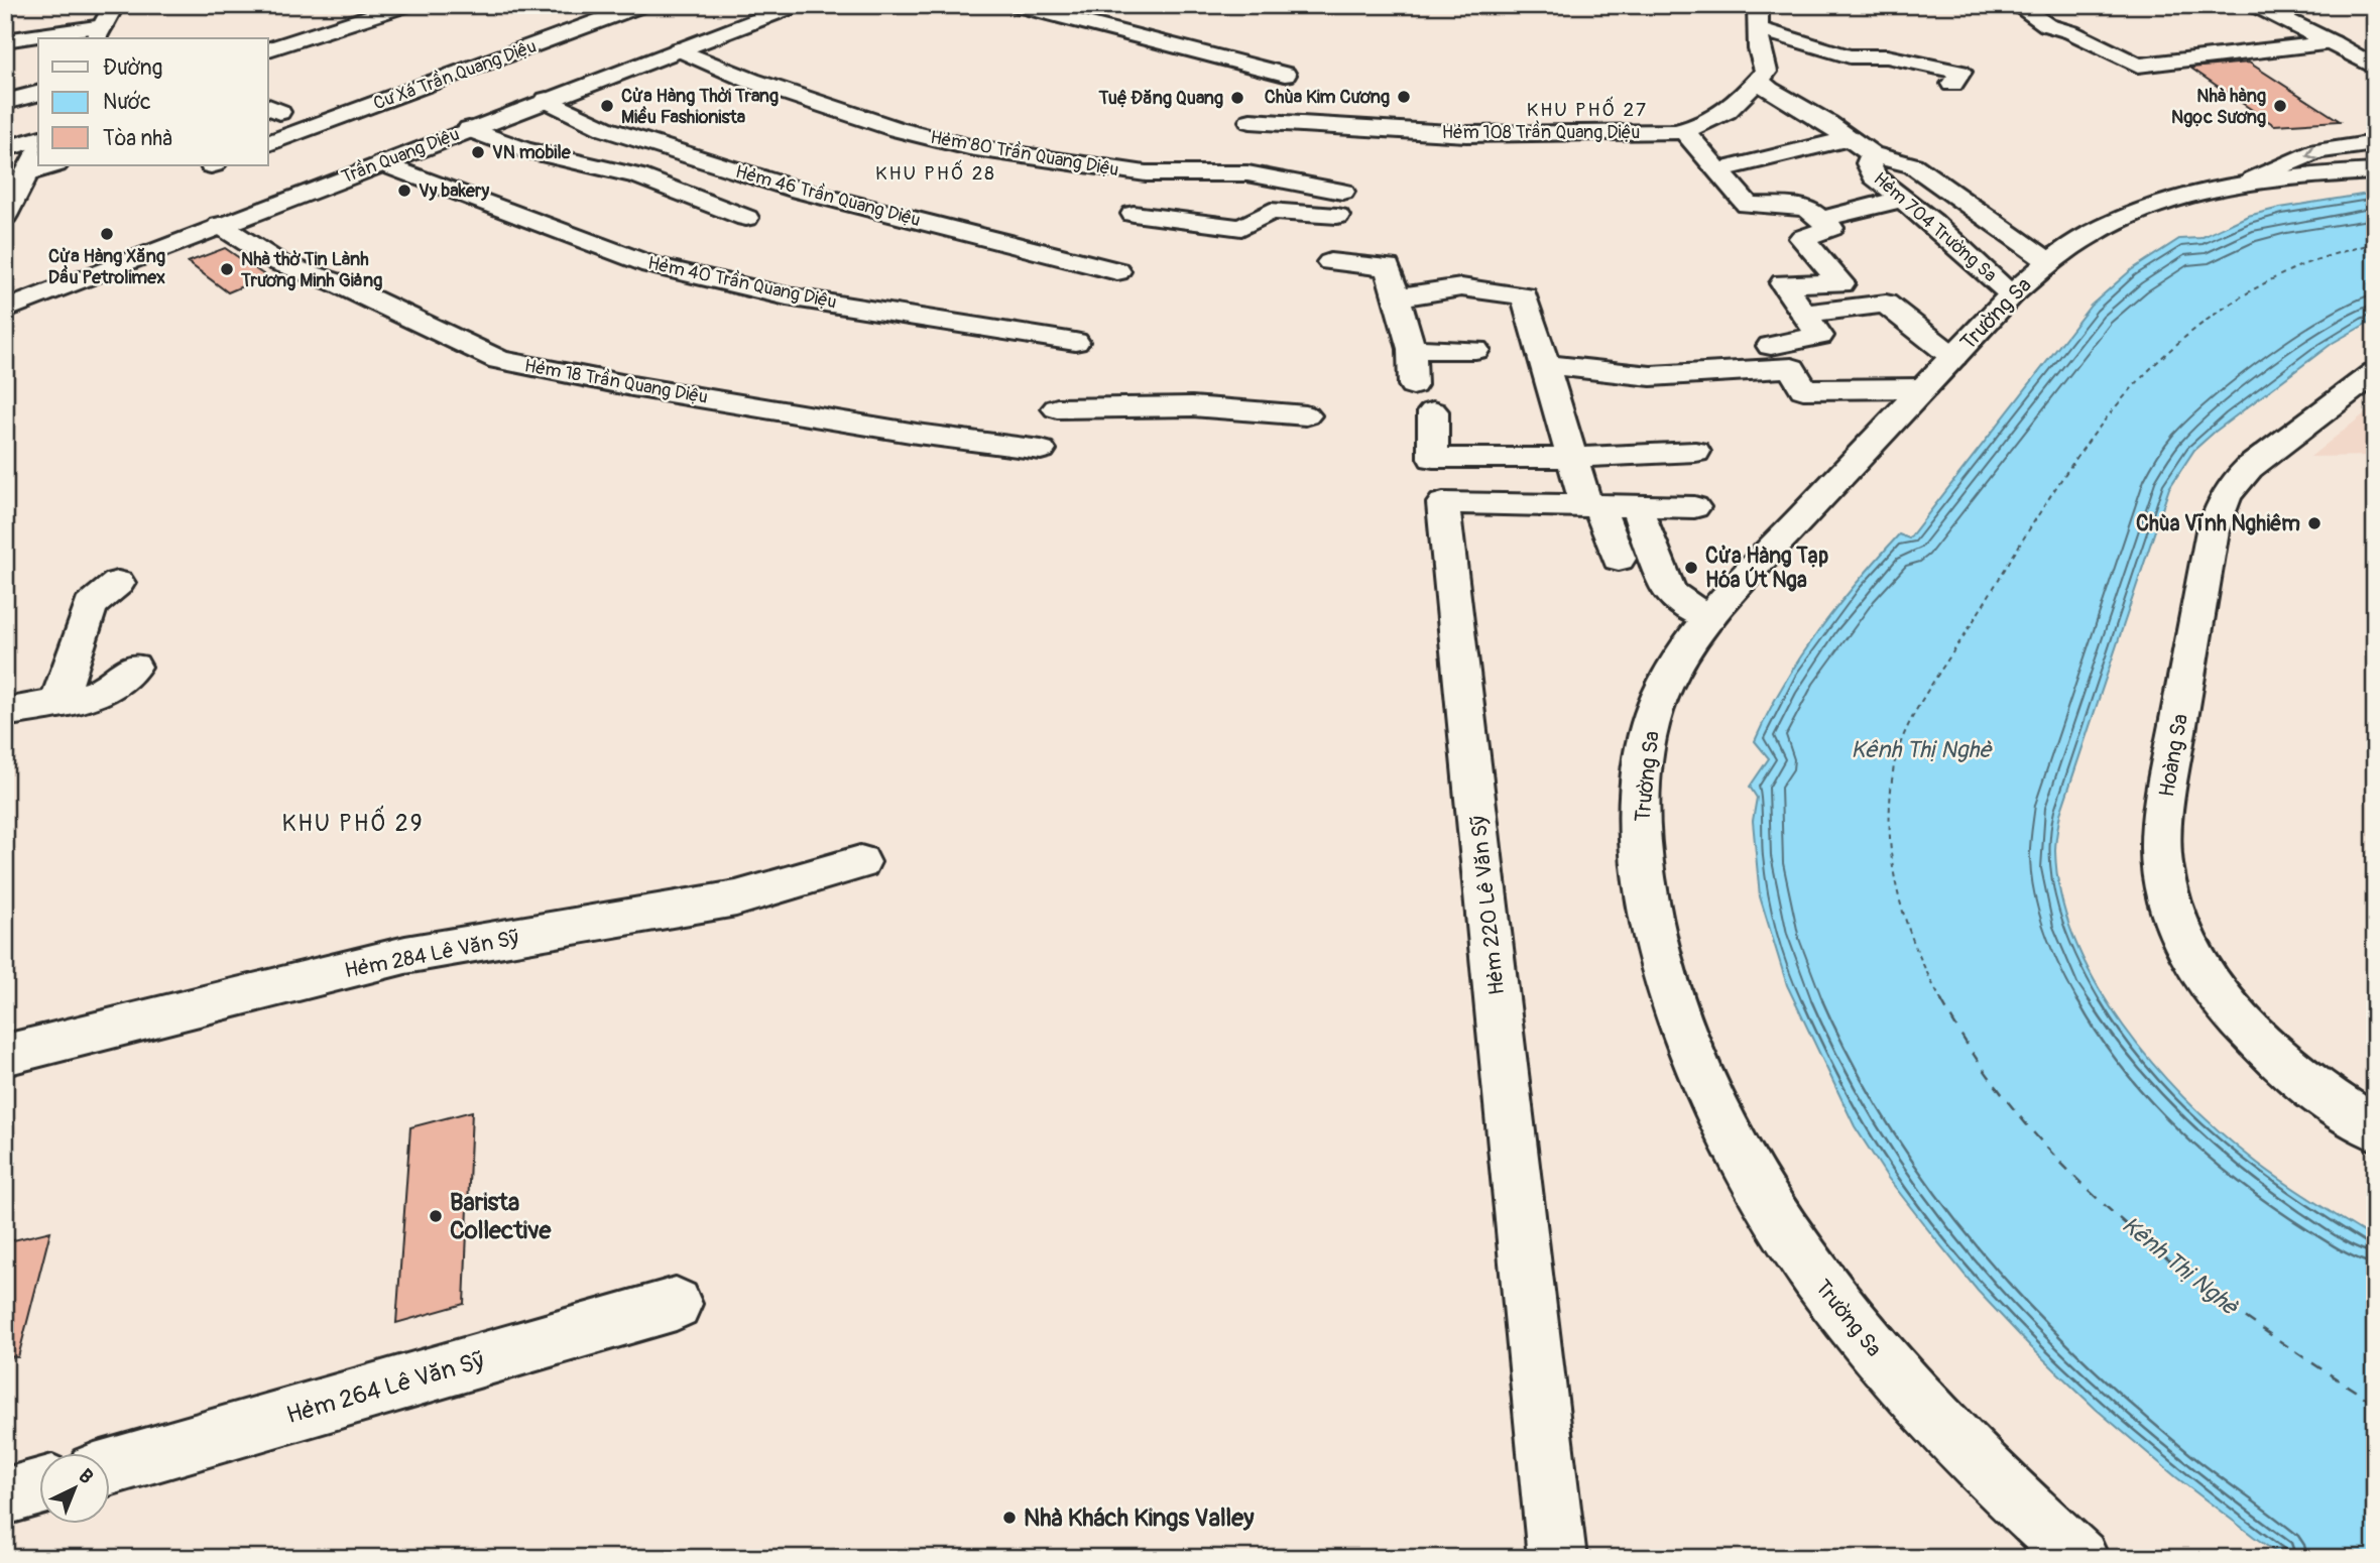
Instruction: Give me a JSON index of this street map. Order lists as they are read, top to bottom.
{
  "streets": {
    "street": [
      "Cư Xá Trần Quang Diệu",
      "Hẻm 108 Trần Quang Diệu",
      "Hẻm 80 Trần Quang Diệu",
      "Trần Quang Diệu",
      "Hẻm 46 Trần Quang Diệu",
      "Hẻm 704 Trường Sa",
      "Hẻm 40 Trần Quang Diệu",
      "Trường Sa",
      "Hẻm 18 Trần Quang Diệu",
      "Hoàng Sa",
      "Hẻm 220 Lê Văn Sỹ",
      "Hẻm 284 Lê Văn Sỹ",
      "Hẻm 264 Lê Văn Sỹ"
    ]
  },
  "crossings": [
    ["Hẻm 80 Trần Quang Diệu", "Trần Quang Diệu"],
    ["Trần Quang Diệu", "Hẻm 46 Trần Quang Diệu"],
    ["Trần Quang Diệu", "Hẻm 40 Trần Quang Diệu"],
    ["Trần Quang Diệu", "Hẻm 18 Trần Quang Diệu"],
    ["Hẻm 704 Trường Sa", "Trường Sa"]
  ],
  "districts": ["KHU PHỐ 27", "KHU PHỐ 28", "KHU PHỐ 29"],
  "water": ["Kênh Thị Nghè"],
  "places": [
    "Chùa Kim Cương",
    "Tuệ Đăng Quang",
    "Cửa Hàng Thời Trang Miều Fashionista",
    "Nhà hàng Ngọc Sương",
    "VN mobile",
    "Vy bakery",
    "Cửa Hàng Xăng Dầu Petrolimex",
    "Nhà thờ Tin Lành Trương Minh Giảng",
    "Chùa Vĩnh Nghiêm",
    "Cửa Hàng Tạp Hóa Út Nga",
    "Barista Collective",
    "Nhà Khách Kings Valley"
  ],
  "legend": ["Đường", "Nước", "Tòa nhà"],
  "north": "top right"
}
